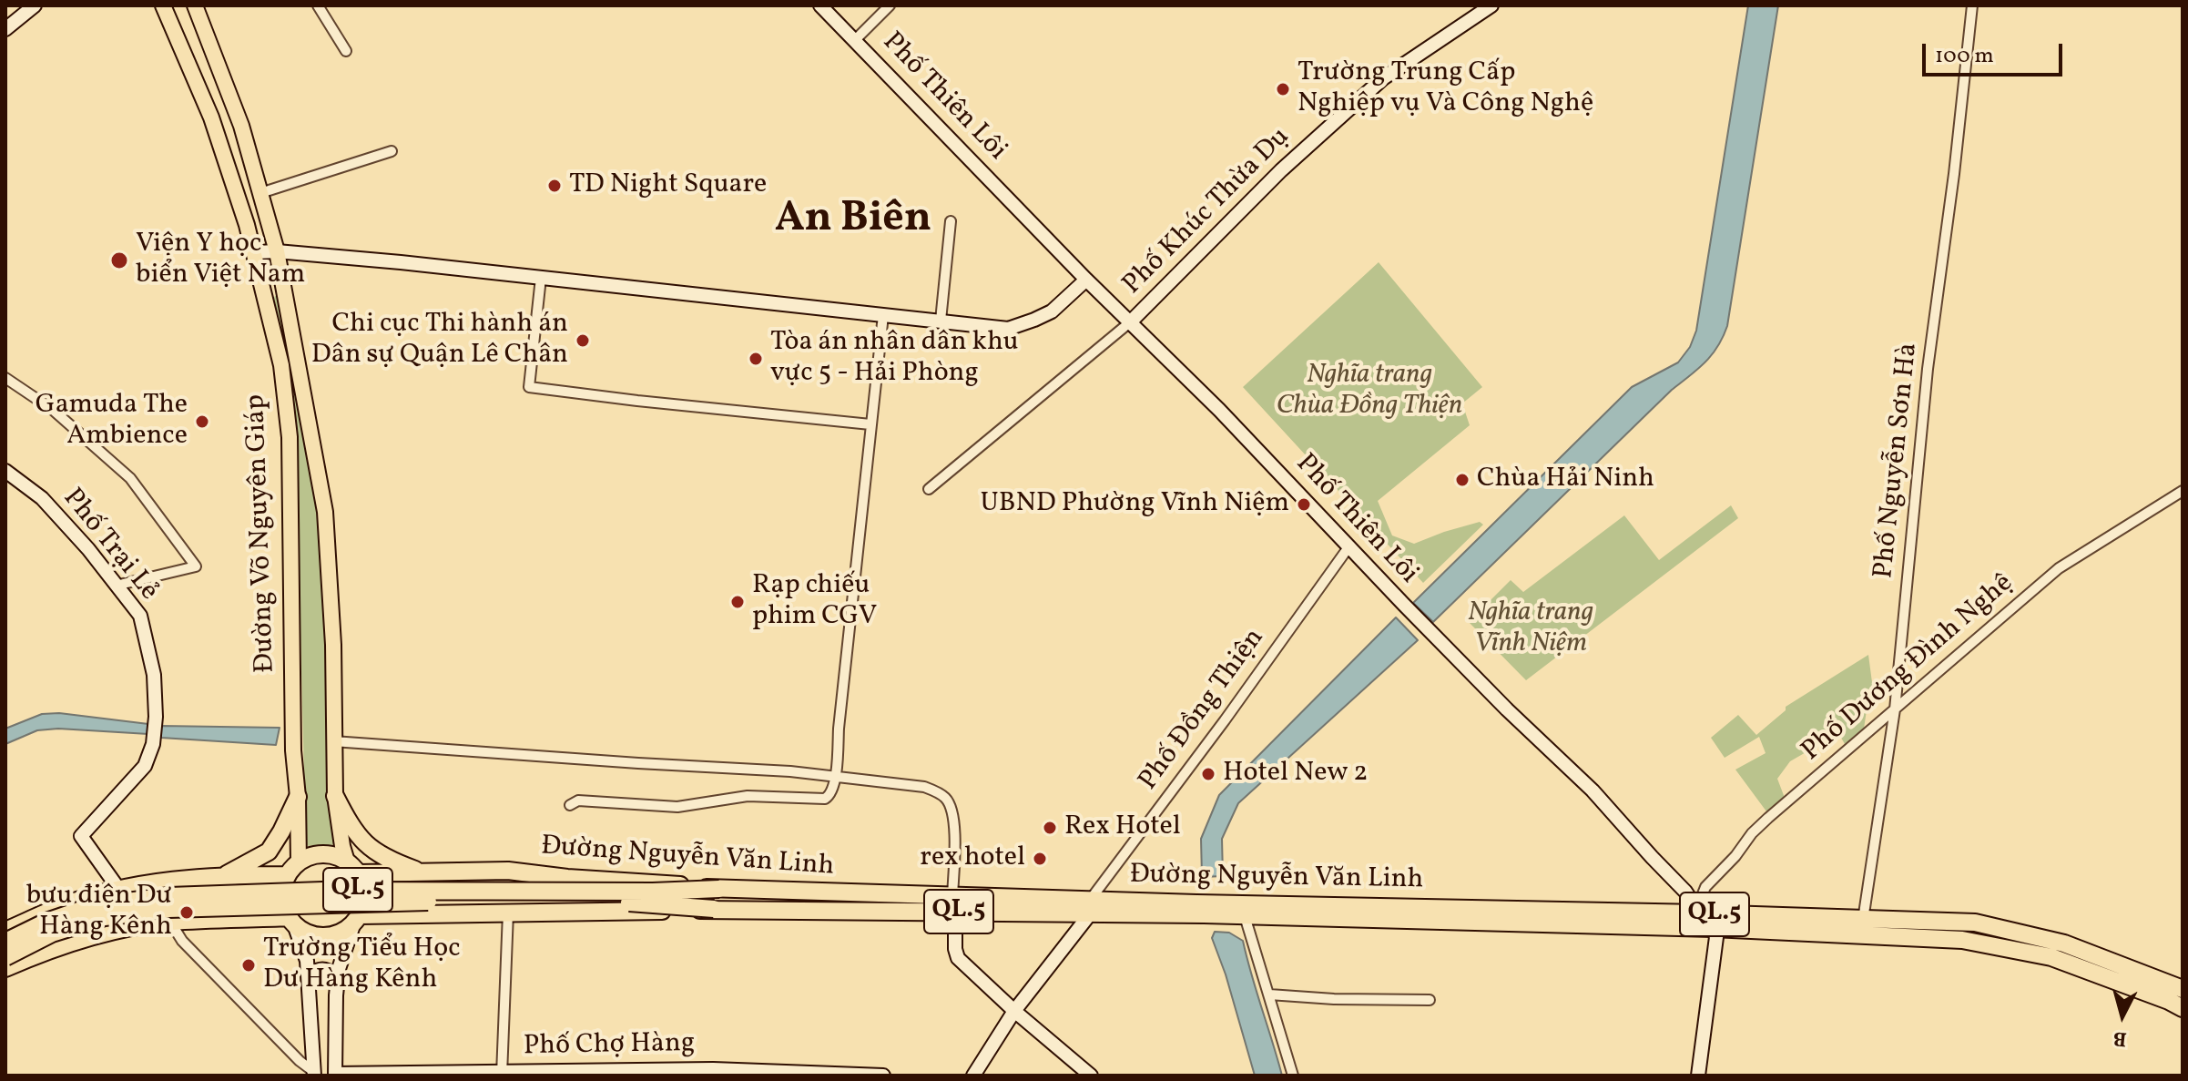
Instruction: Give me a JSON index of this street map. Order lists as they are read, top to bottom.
{
  "streets": {
    "highway": ["Đường Nguyễn Văn Linh", "QL.5"],
    "main road": ["Đường Võ Nguyên Giáp"],
    "street": [
      "Phố Thiên Lôi",
      "Phố Khúc Thừa Dụ",
      "Phố Nguyễn Sơn Hà",
      "Phố Trại Lẻ",
      "Phố Dương Đình Nghệ",
      "Phố Đồng Thiện",
      "Phố Chợ Hàng"
    ]
  },
  "crossings": [
    ["Phố Thiên Lôi", "Phố Khúc Thừa Dụ"],
    ["Phố Thiên Lôi", "Phố Dương Đình Nghệ"],
    ["Phố Thiên Lôi", "Phố Đồng Thiện"],
    ["Phố Thiên Lôi", "Đường Nguyễn Văn Linh"],
    ["Phố Nguyễn Sơn Hà", "Phố Dương Đình Nghệ"],
    ["Phố Nguyễn Sơn Hà", "Đường Nguyễn Văn Linh"],
    ["Đường Võ Nguyên Giáp", "Đường Nguyễn Văn Linh"],
    ["Đường Võ Nguyên Giáp", "QL.5"],
    ["Phố Trại Lẻ", "QL.5"],
    ["Phố Dương Đình Nghệ", "Đường Nguyễn Văn Linh"],
    ["Phố Đồng Thiện", "Đường Nguyễn Văn Linh"],
    ["Đường Nguyễn Văn Linh", "QL.5"]
  ],
  "districts": ["An Biên"],
  "parks": ["Nghĩa trang Chùa Đồng Thiện", "Nghĩa trang Vĩnh Niệm"],
  "places": [
    "Trường Trung Cấp Nghiệp vụ Và Công Nghệ",
    "TD Night Square",
    "Viện Y học biển Việt Nam",
    "Chi cục Thi hành án Dân sự Quận Lê Chân",
    "Tòa án nhân dân khu vực 5 - Hải Phòng",
    "Gamuda The Ambience",
    "Chùa Hải Ninh",
    "UBND Phường Vĩnh Niệm",
    "Rạp chiếu phim CGV",
    "Hotel New 2",
    "Rex Hotel",
    "rex hotel",
    "bưu điện Dư Hàng Kênh",
    "Trường Tiểu Học Dư Hàng Kênh"
  ],
  "scale_bar": "100 m",
  "north": "bottom"
}
